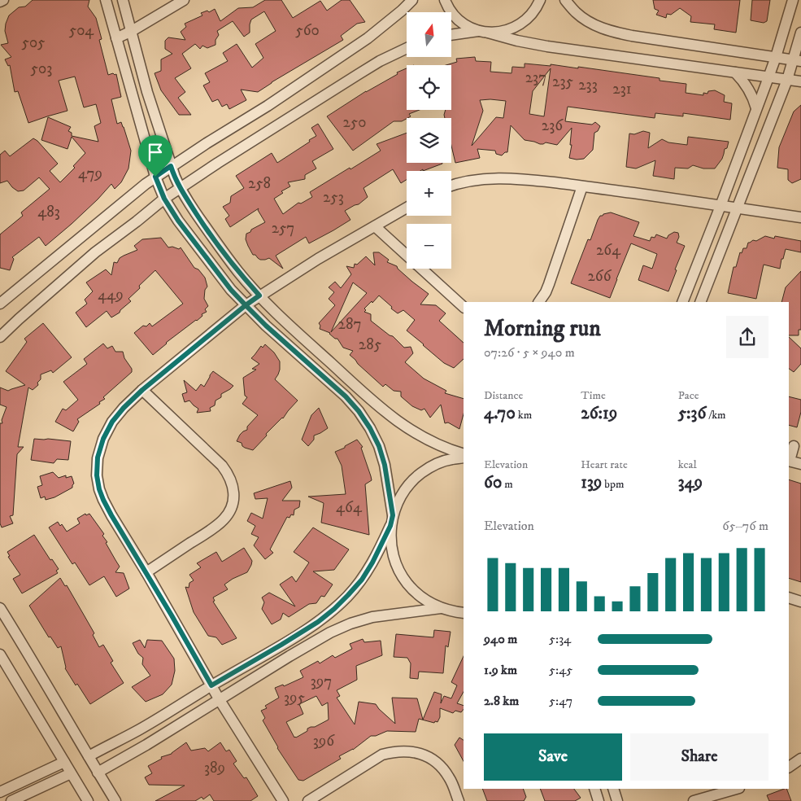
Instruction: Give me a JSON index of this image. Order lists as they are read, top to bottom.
{
  "house_numbers": [
    "504",
    "560",
    "505",
    "503",
    "237",
    "235",
    "233",
    "231",
    "250",
    "236",
    "479",
    "258",
    "253",
    "483",
    "257",
    "264",
    "266",
    "449",
    "287",
    "285",
    "464",
    "397",
    "395",
    "396",
    "389"
  ],
  "north": "top",
  "page": {
    "map_buttons": ["+", "−"],
    "heading": ["Morning run", "07:26 · 5 × 940 m"],
    "stats": [
      ["Distance", "4.70 km"],
      ["Time", "26:19"],
      ["Pace", "5:36 /km"],
      ["Elevation", "60 m"],
      ["Heart rate", "139 bpm"],
      ["kcal", "349"]
    ],
    "chart": ["Elevation", "65–76 m"],
    "list": [
      {
        "name": "940 m",
        "note": "5:34"
      },
      {
        "name": "1.9 km",
        "note": "5:45"
      },
      {
        "name": "2.8 km",
        "note": "5:47"
      }
    ],
    "buttons": ["Save", "Share"]
  }
}
